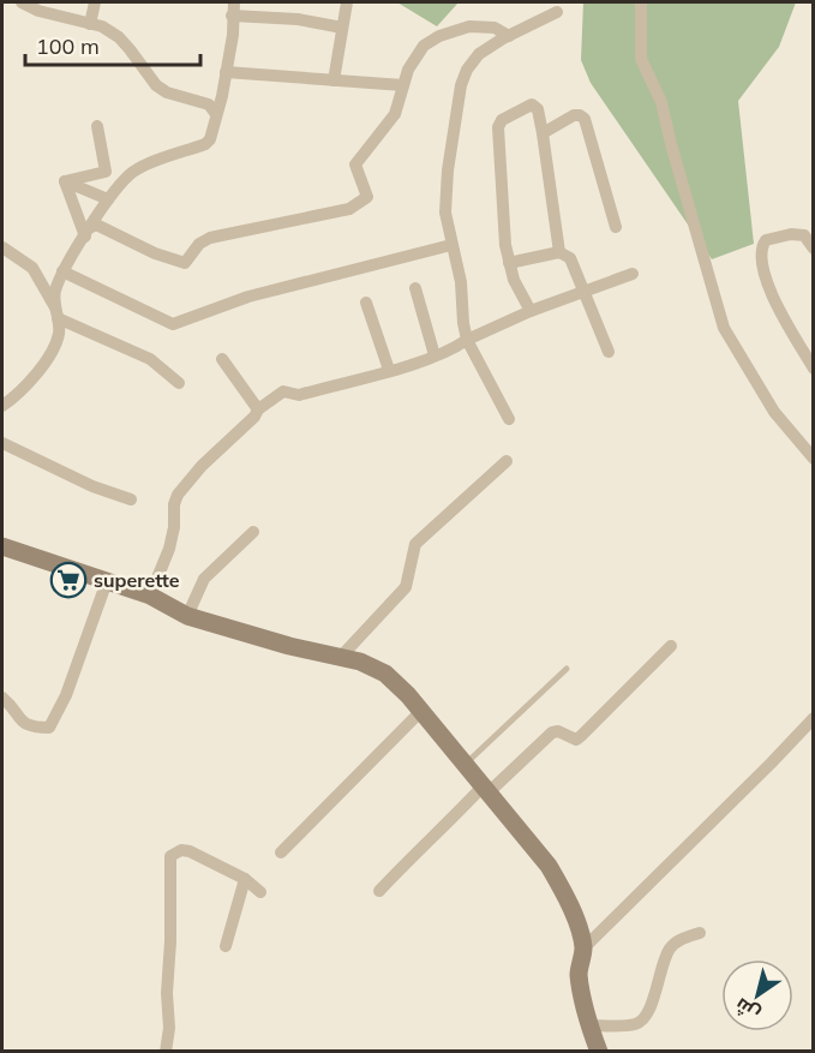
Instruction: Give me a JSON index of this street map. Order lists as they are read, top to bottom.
{
  "places": {
    "supermarket": ["superette"]
  },
  "scale_bar": "100 m",
  "north": "bottom left"
}
